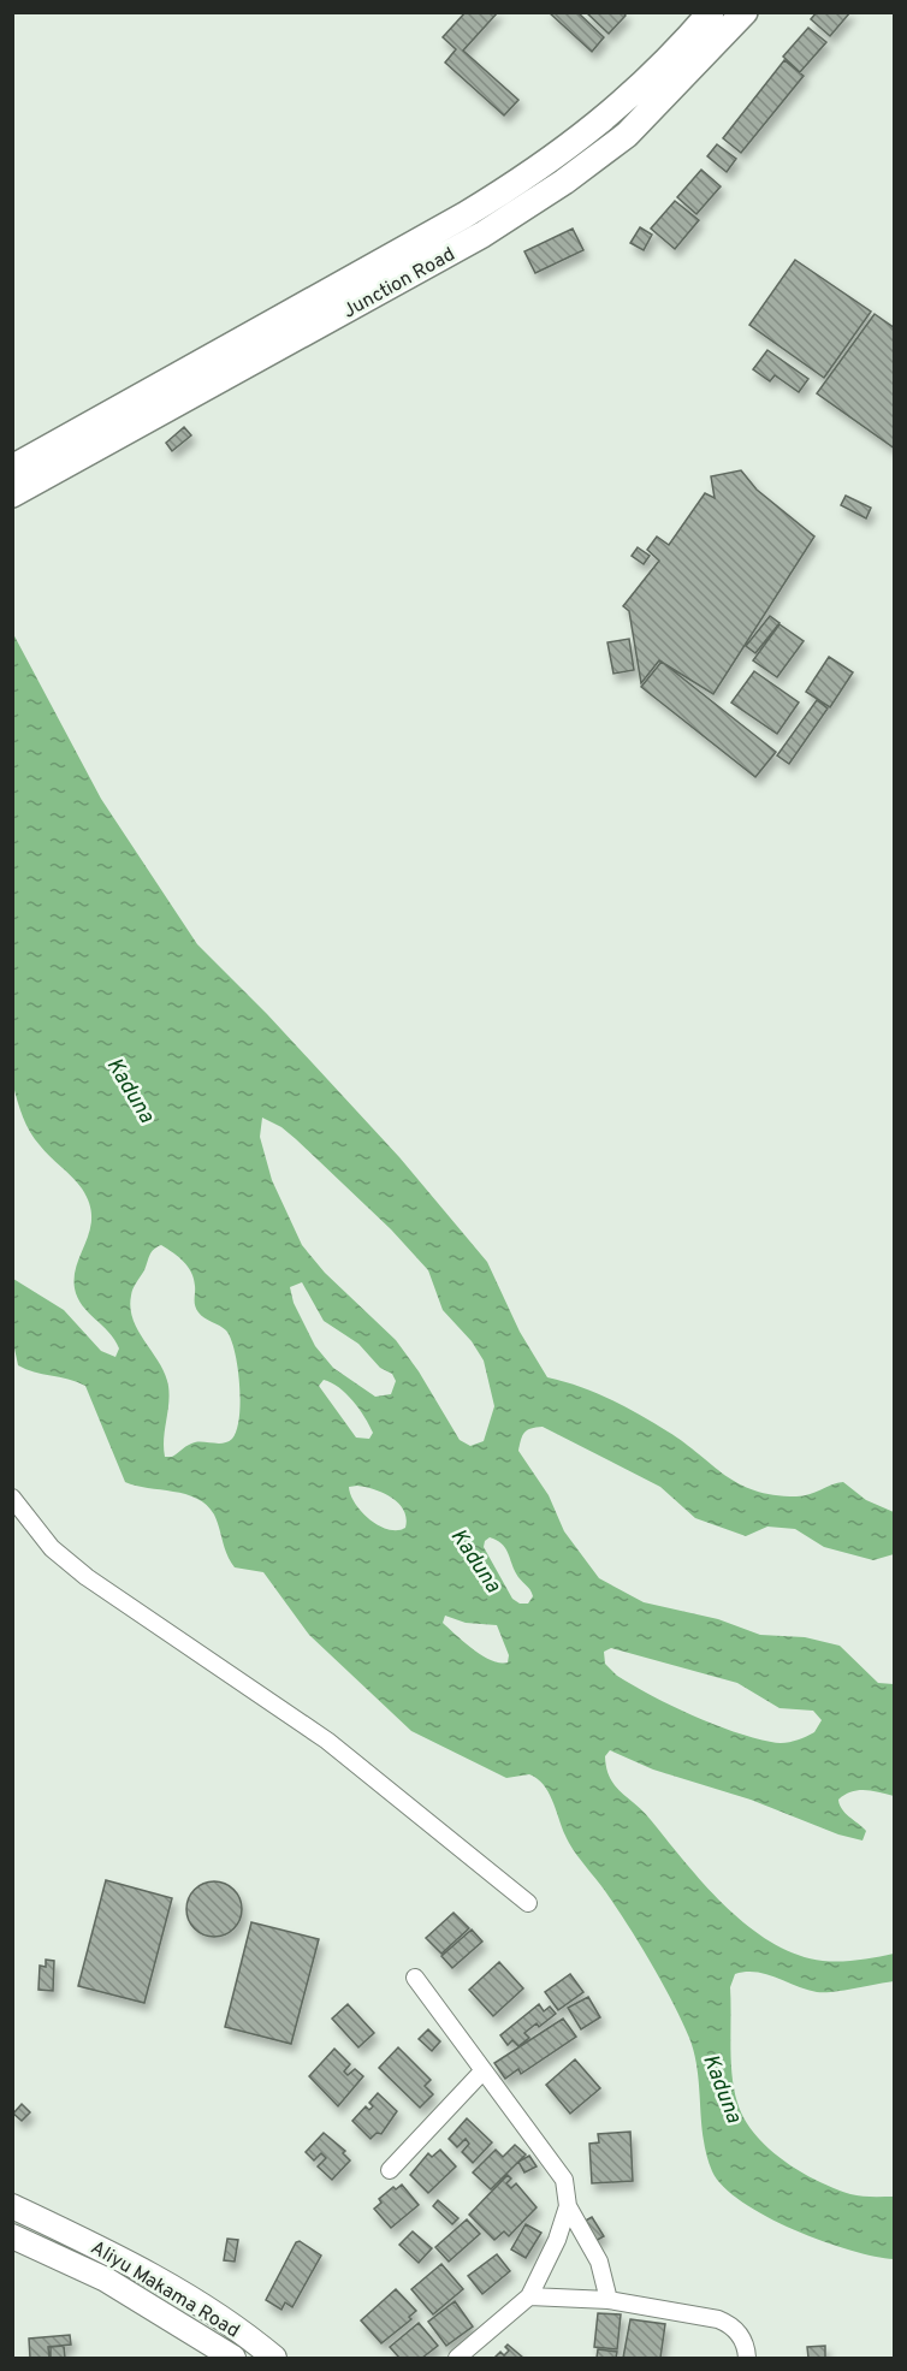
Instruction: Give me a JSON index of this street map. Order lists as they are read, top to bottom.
{
  "streets": {
    "main road": ["Junction Road"],
    "street": ["Aliyu Makama Road"]
  },
  "water": ["Kaduna"]
}
